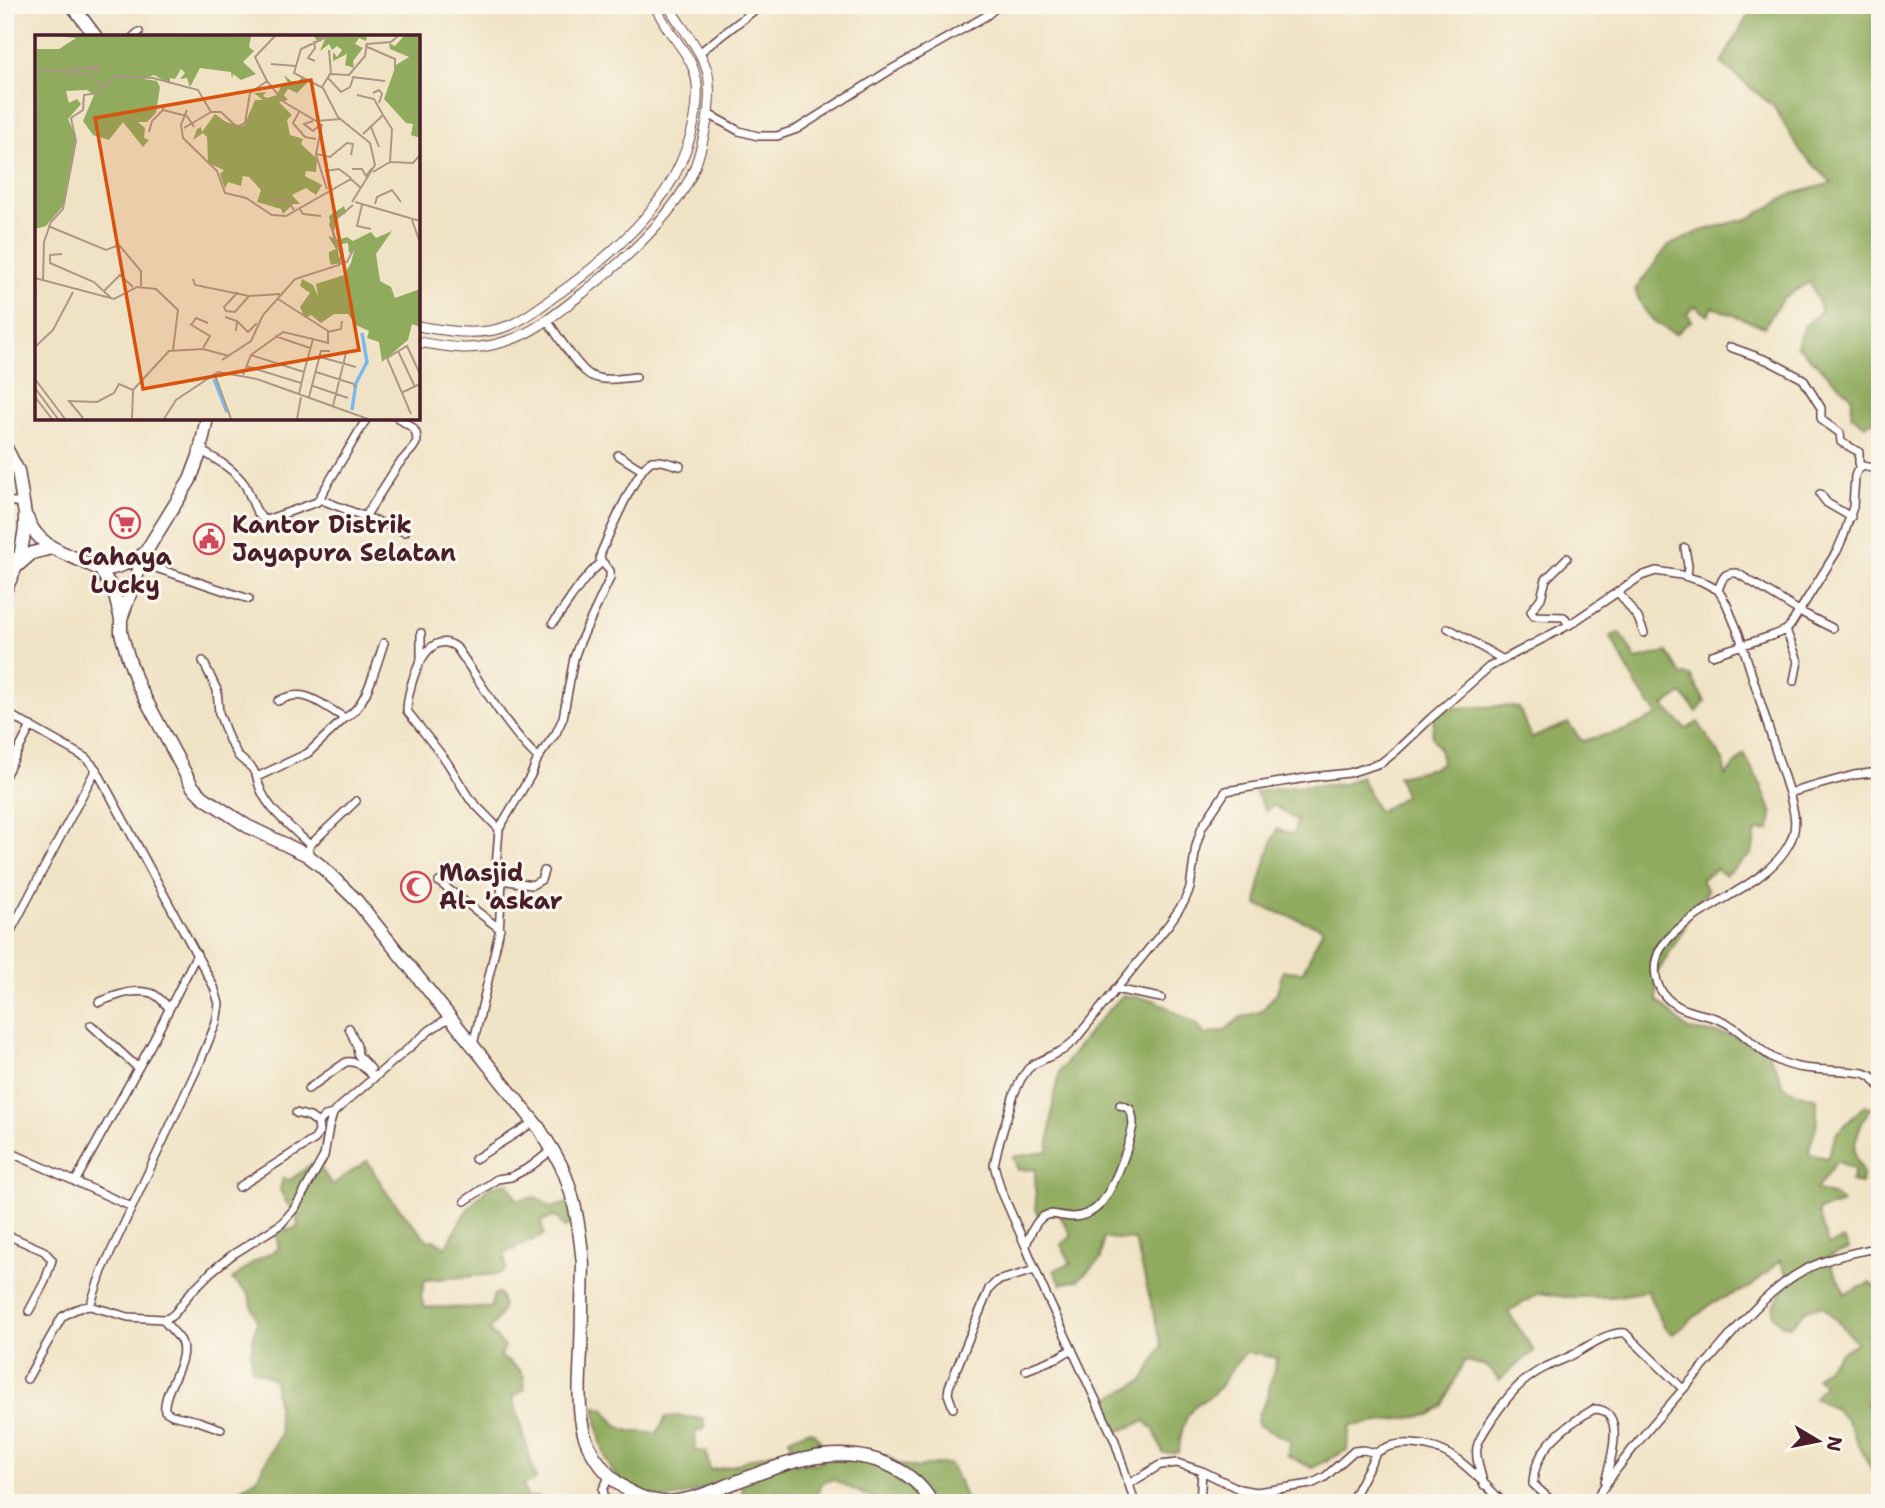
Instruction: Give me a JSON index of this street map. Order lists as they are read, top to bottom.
{
  "places": {
    "supermarket": ["Cahaya Lucky"],
    "public building": ["Kantor Distrik Jayapura Selatan"],
    "mosque": ["Masjid Al- 'askar"]
  },
  "north": "right"
}
